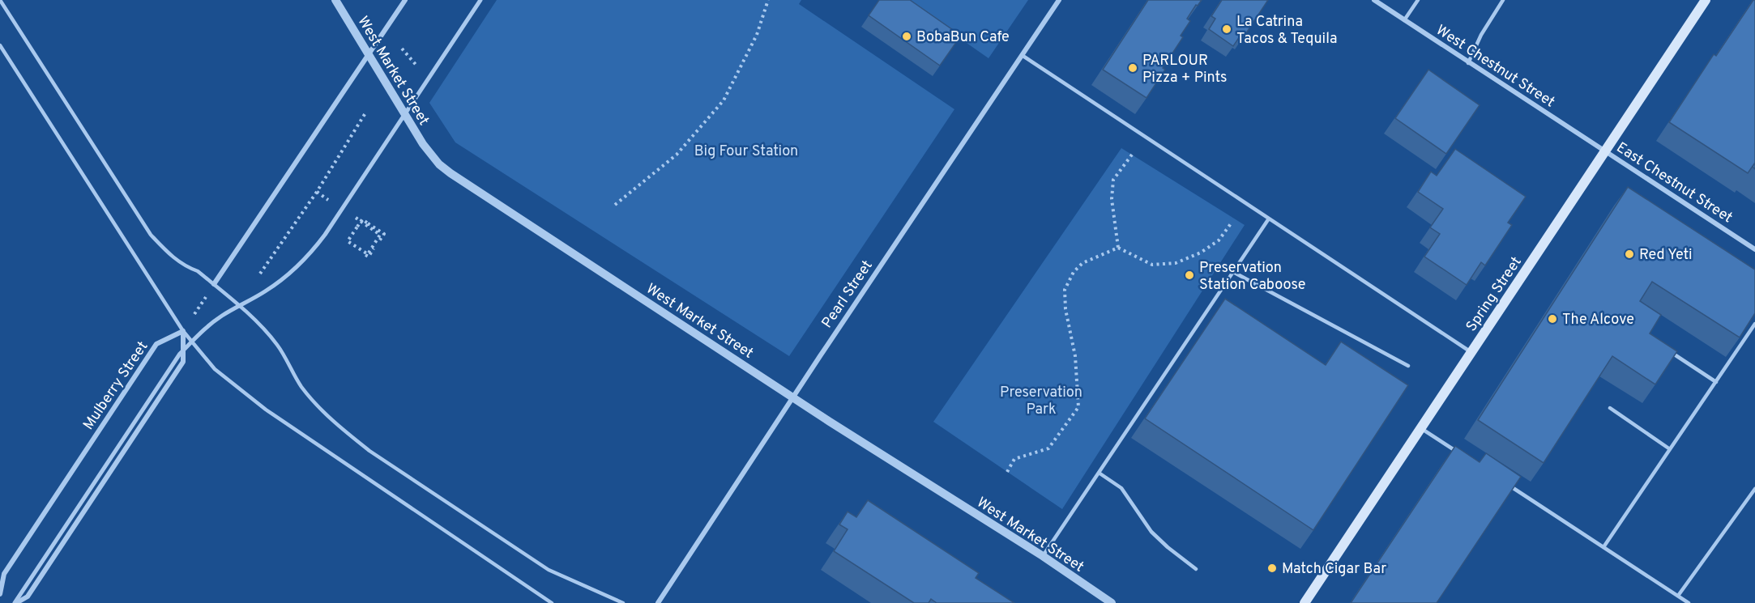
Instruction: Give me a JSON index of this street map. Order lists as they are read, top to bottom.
{
  "streets": {
    "main road": ["Spring Street"],
    "street": [
      "West Chestnut Street",
      "West Market Street",
      "East Chestnut Street",
      "Pearl Street",
      "Mulberry Street"
    ]
  },
  "crossings": [
    ["West Chestnut Street", "East Chestnut Street"],
    ["West Chestnut Street", "Spring Street"],
    ["West Market Street", "Pearl Street"],
    ["East Chestnut Street", "Spring Street"]
  ],
  "parks": ["Big Four Station", "Preservation Park"],
  "places": [
    "La Catrina Tacos & Tequila",
    "BobaBun Cafe",
    "PARLOUR Pizza + Pints",
    "Red Yeti",
    "Preservation Station Caboose",
    "The Alcove",
    "Match Cigar Bar"
  ]
}
